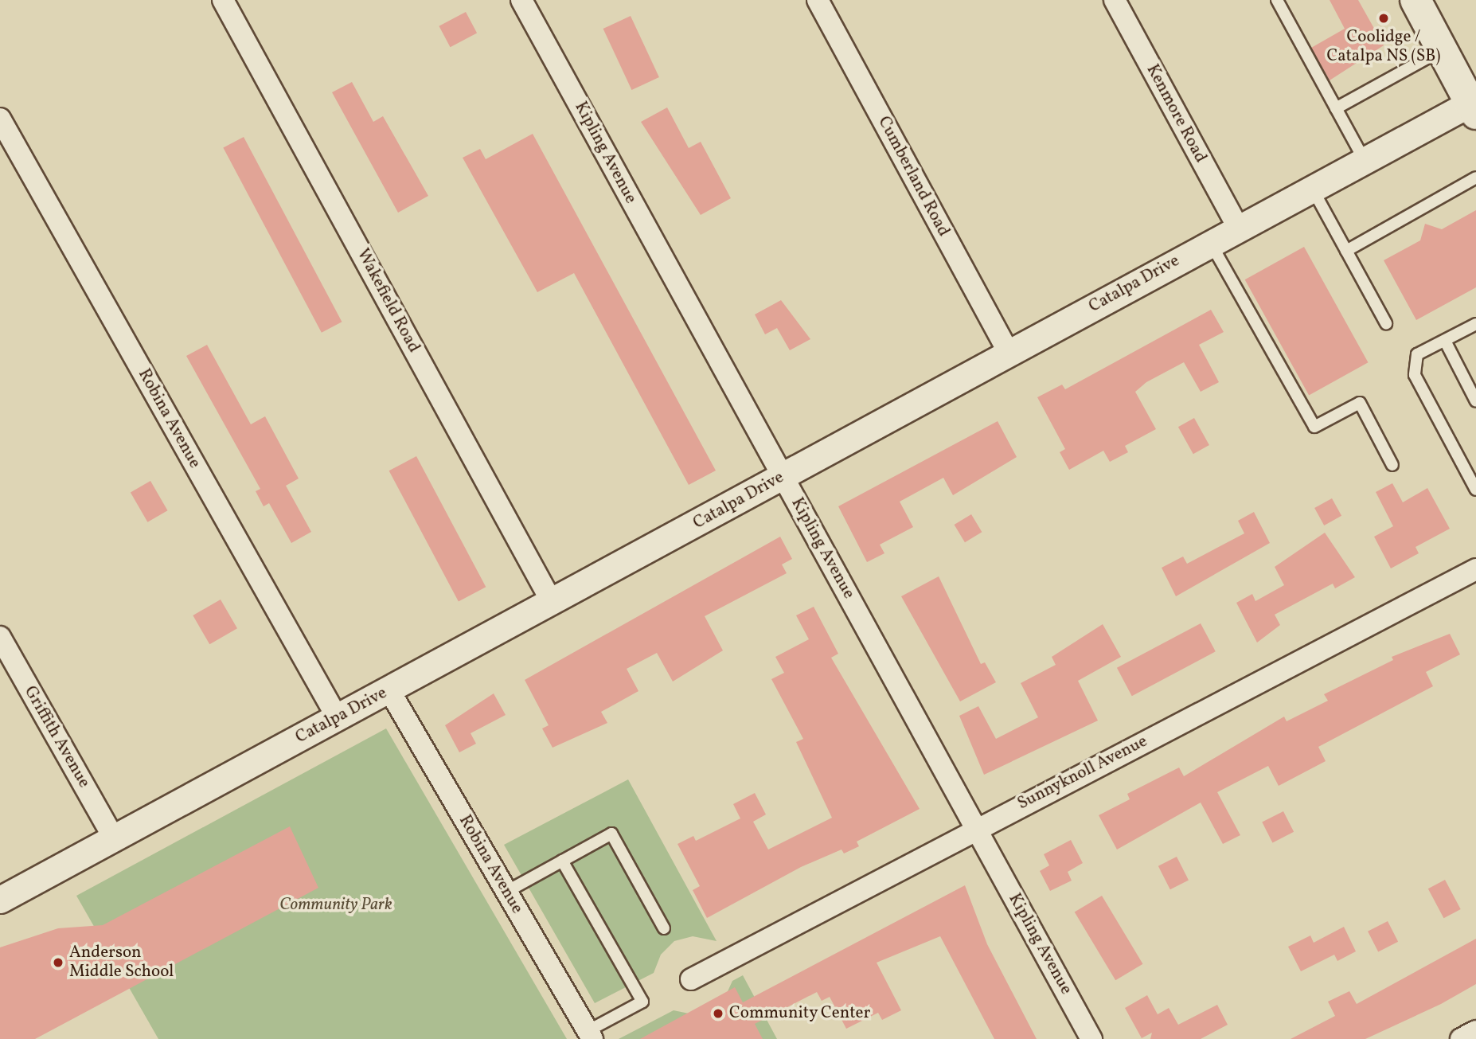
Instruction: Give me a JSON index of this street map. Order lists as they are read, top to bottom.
{
  "streets": {
    "street": [
      "Kenmore Road",
      "Kipling Avenue",
      "Cumberland Road",
      "Catalpa Drive",
      "Wakefield Road",
      "Robina Avenue",
      "Griffith Avenue",
      "Sunnyknoll Avenue"
    ]
  },
  "crossings": [
    ["Kenmore Road", "Catalpa Drive"],
    ["Kipling Avenue", "Catalpa Drive"],
    ["Kipling Avenue", "Sunnyknoll Avenue"],
    ["Cumberland Road", "Catalpa Drive"],
    ["Catalpa Drive", "Wakefield Road"],
    ["Catalpa Drive", "Robina Avenue"],
    ["Catalpa Drive", "Griffith Avenue"]
  ],
  "parks": ["Community Park"],
  "places": ["Coolidge / Catalpa NS (SB)", "Anderson Middle School", "Community Center"]
}
